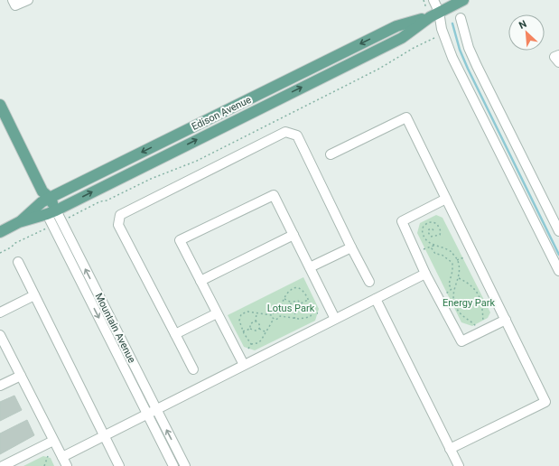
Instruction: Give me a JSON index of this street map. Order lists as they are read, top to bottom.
{
  "streets": {
    "main road": ["Edison Avenue", "Mountain Avenue"]
  },
  "crossings": [
    ["Edison Avenue", "Mountain Avenue"]
  ],
  "parks": ["Energy Park", "Lotus Park"],
  "north": "top left"
}
